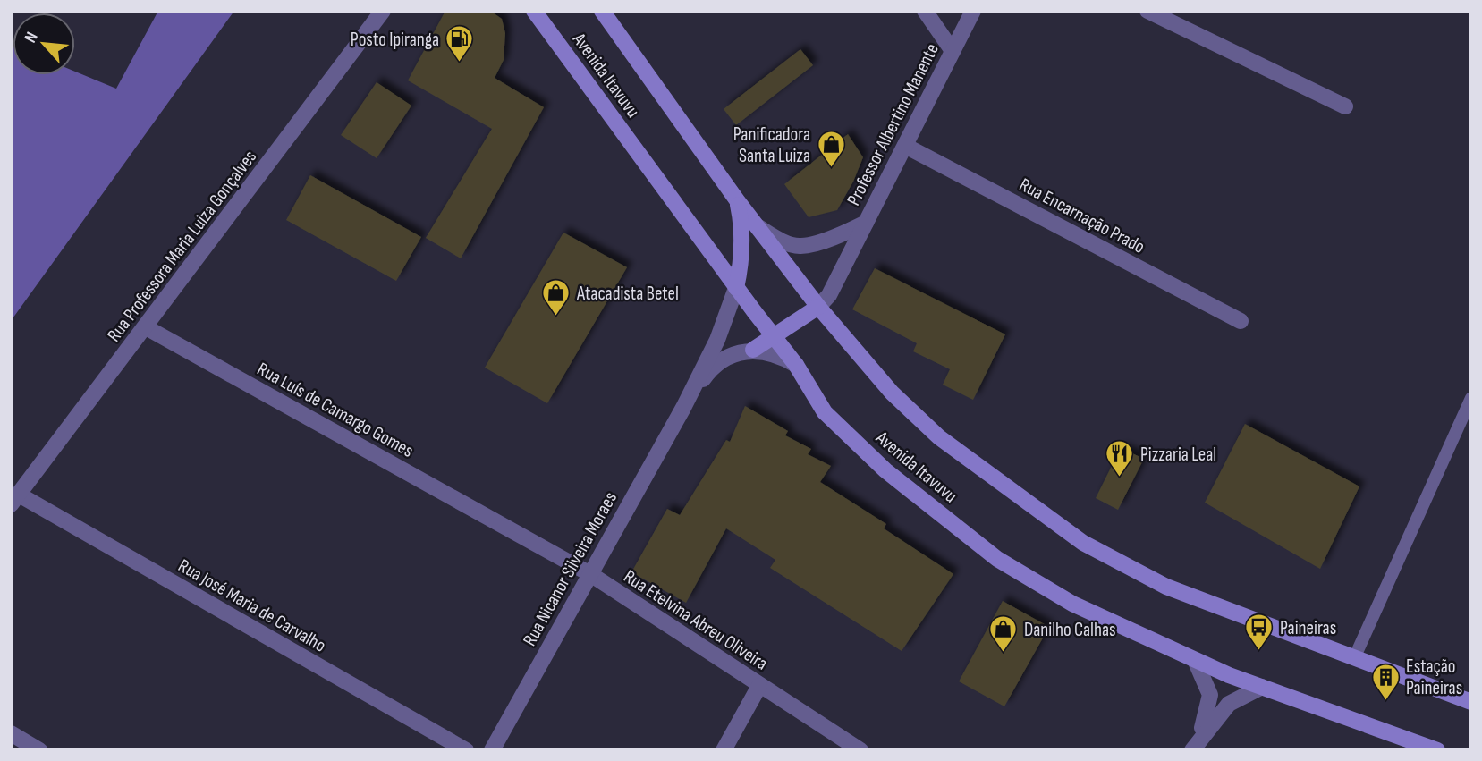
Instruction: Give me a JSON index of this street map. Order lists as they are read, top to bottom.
{
  "streets": {
    "main road": ["Avenida Itavuvu"],
    "street": [
      "Professor Albertino Manente",
      "Rua Encarnação Prado",
      "Rua Professora Maria Luiza Gonçalves",
      "Rua Luís de Camargo Gomes",
      "Rua Nicanor Silveira Moraes",
      "Rua José Maria de Carvalho",
      "Rua Etelvina Abreu Oliveira"
    ]
  },
  "crossings": [
    ["Avenida Itavuvu", "Professor Albertino Manente"],
    ["Avenida Itavuvu", "Rua Nicanor Silveira Moraes"],
    ["Professor Albertino Manente", "Rua Encarnação Prado"],
    ["Rua Professora Maria Luiza Gonçalves", "Rua Luís de Camargo Gomes"],
    ["Rua Professora Maria Luiza Gonçalves", "Rua José Maria de Carvalho"],
    ["Rua Luís de Camargo Gomes", "Rua Etelvina Abreu Oliveira"],
    ["Rua Nicanor Silveira Moraes", "Rua Etelvina Abreu Oliveira"]
  ],
  "places": {
    "fuel station": ["Posto Ipiranga"],
    "shop": ["Panificadora Santa Luiza", "Atacadista Betel", "Danilho Calhas"],
    "restaurant": ["Pizzaria Leal"],
    "bus stop": ["Paineiras"],
    "building": ["Estação Paineiras"]
  },
  "north": "top left"
}
